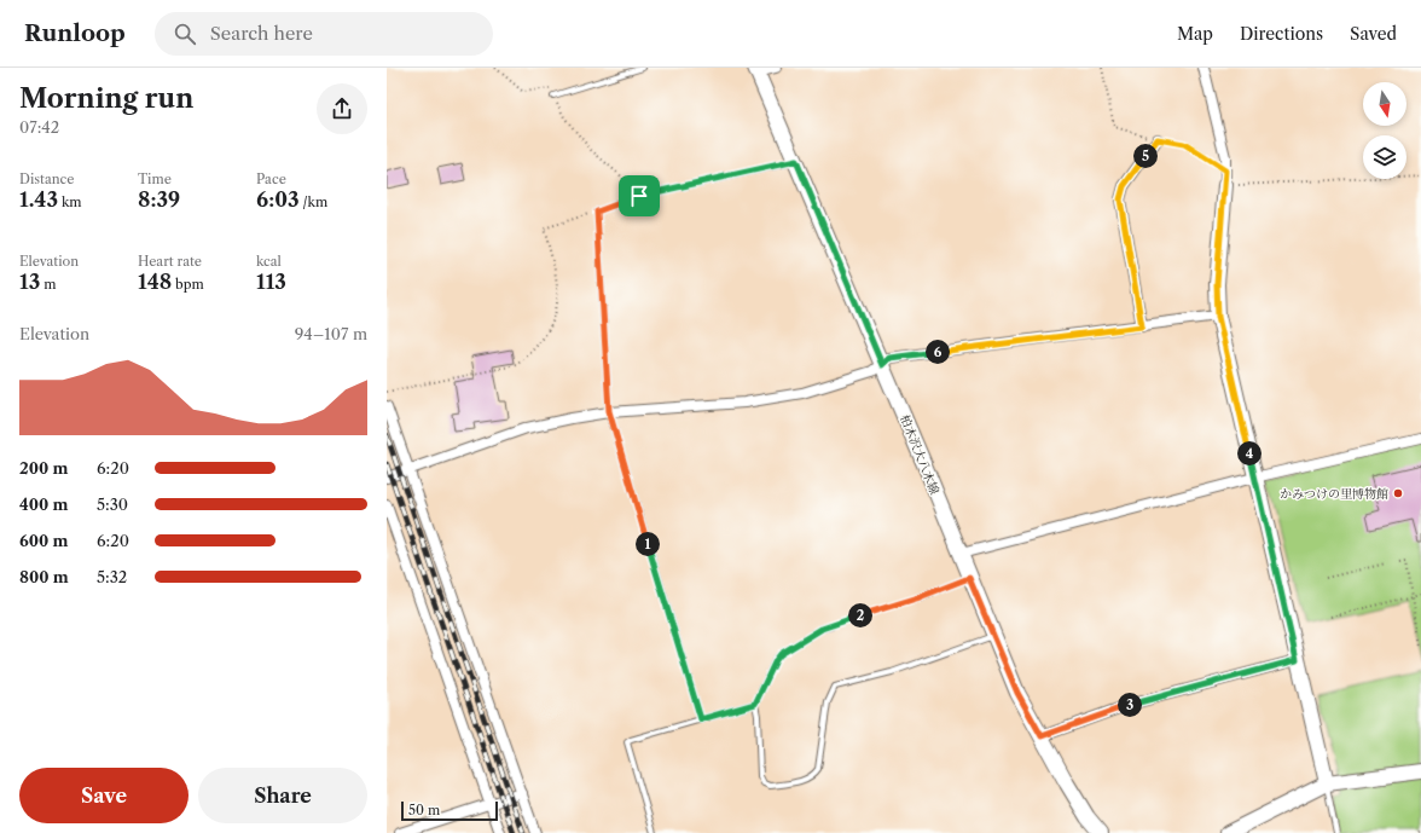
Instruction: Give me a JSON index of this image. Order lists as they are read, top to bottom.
{
  "streets": {
    "main road": ["柏木沢大八木線"]
  },
  "places": ["かみつけの里博物館"],
  "scale_bar": "50 m",
  "north": "bottom",
  "page": {
    "header": "Runloop",
    "search": "Search here",
    "nav": ["Map", "Directions", "Saved"],
    "heading": ["Morning run", "07:42"],
    "pins": [
      "5",
      "6",
      "4",
      "1",
      "2",
      "3"
    ],
    "stats": [
      ["Distance", "1.43 km"],
      ["Time", "8:39"],
      ["Pace", "6:03 /km"],
      ["Elevation", "13 m"],
      ["Heart rate", "148 bpm"],
      ["kcal", "113"]
    ],
    "chart": ["Elevation", "94–107 m"],
    "list": [
      {
        "name": "200 m",
        "note": "6:20"
      },
      {
        "name": "400 m",
        "note": "5:30"
      },
      {
        "name": "600 m",
        "note": "6:20"
      },
      {
        "name": "800 m",
        "note": "5:32"
      }
    ],
    "buttons": ["Save", "Share"],
    "scale": "50 m"
  }
}
